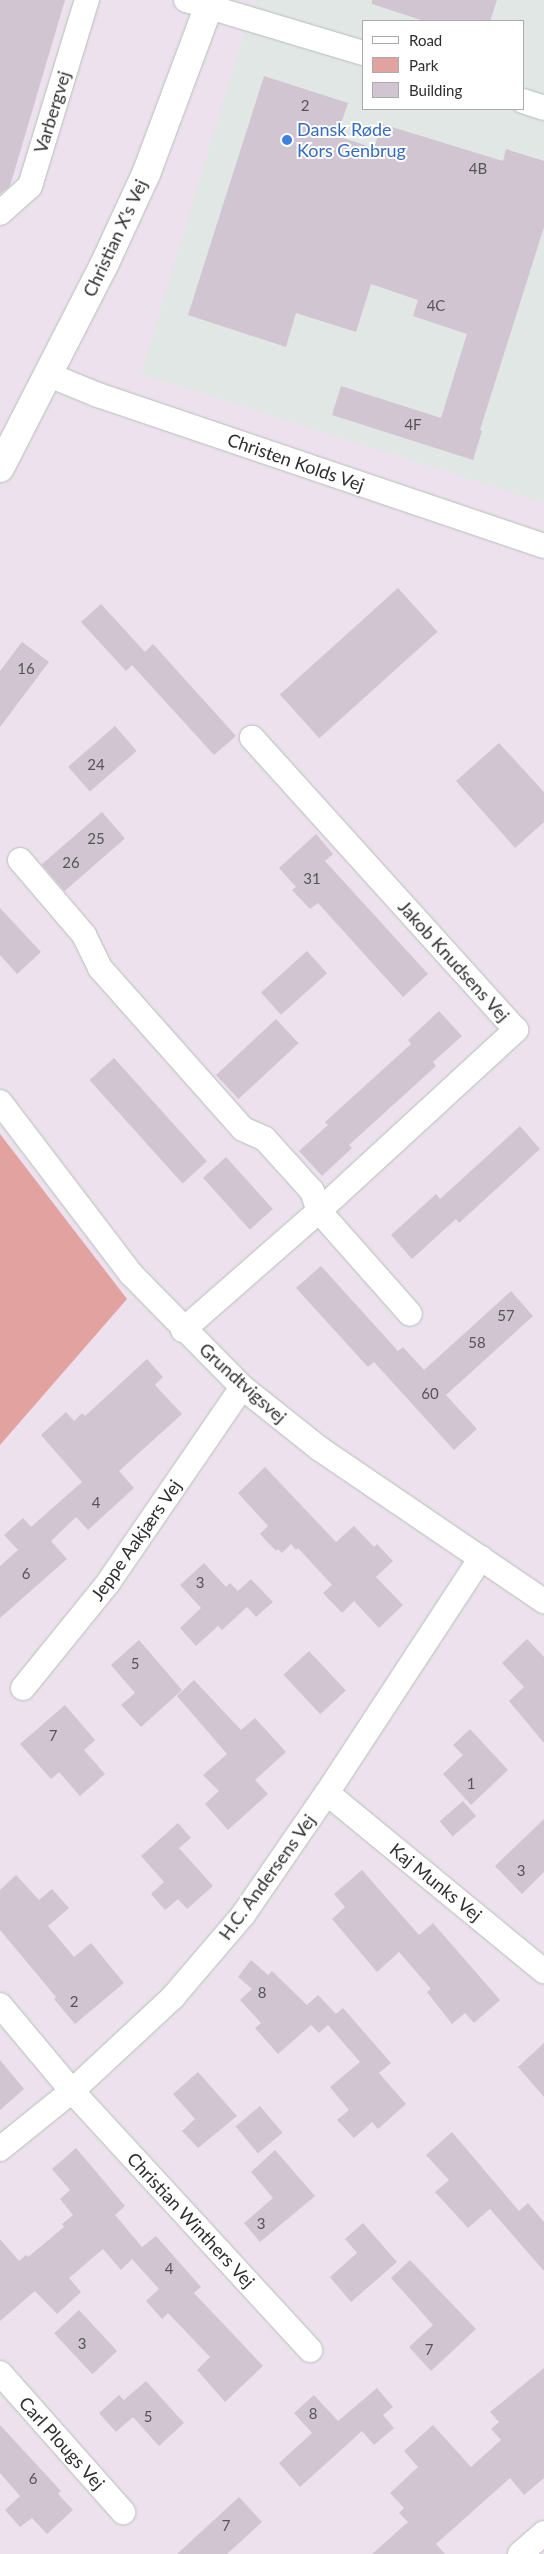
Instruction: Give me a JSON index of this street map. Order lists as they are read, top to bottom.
{
  "streets": {
    "street": [
      "Varbergvej",
      "Christian X's Vej",
      "Christen Kolds Vej",
      "Jakob Knudsens Vej",
      "Grundtvigsvej",
      "Jeppe Aakjærs Vej",
      "H.C. Andersens Vej",
      "Kaj Munks Vej",
      "Christian Winthers Vej",
      "Carl Plougs Vej"
    ]
  },
  "crossings": [
    ["Christian X's Vej", "Christen Kolds Vej"],
    ["Jakob Knudsens Vej", "Grundtvigsvej"],
    ["Grundtvigsvej", "Jeppe Aakjærs Vej"],
    ["Grundtvigsvej", "H.C. Andersens Vej"],
    ["H.C. Andersens Vej", "Kaj Munks Vej"],
    ["H.C. Andersens Vej", "Christian Winthers Vej"]
  ],
  "places": ["Dansk Røde Kors Genbrug"],
  "house_numbers": [
    "2",
    "4B",
    "4C",
    "4F",
    "16",
    "24",
    "25",
    "26",
    "31",
    "57",
    "58",
    "60",
    "4",
    "6",
    "3",
    "5",
    "7",
    "1",
    "3",
    "8",
    "2",
    "3",
    "4",
    "3",
    "7",
    "8",
    "5",
    "6",
    "7"
  ],
  "legend": ["Road", "Park", "Building"]
}
